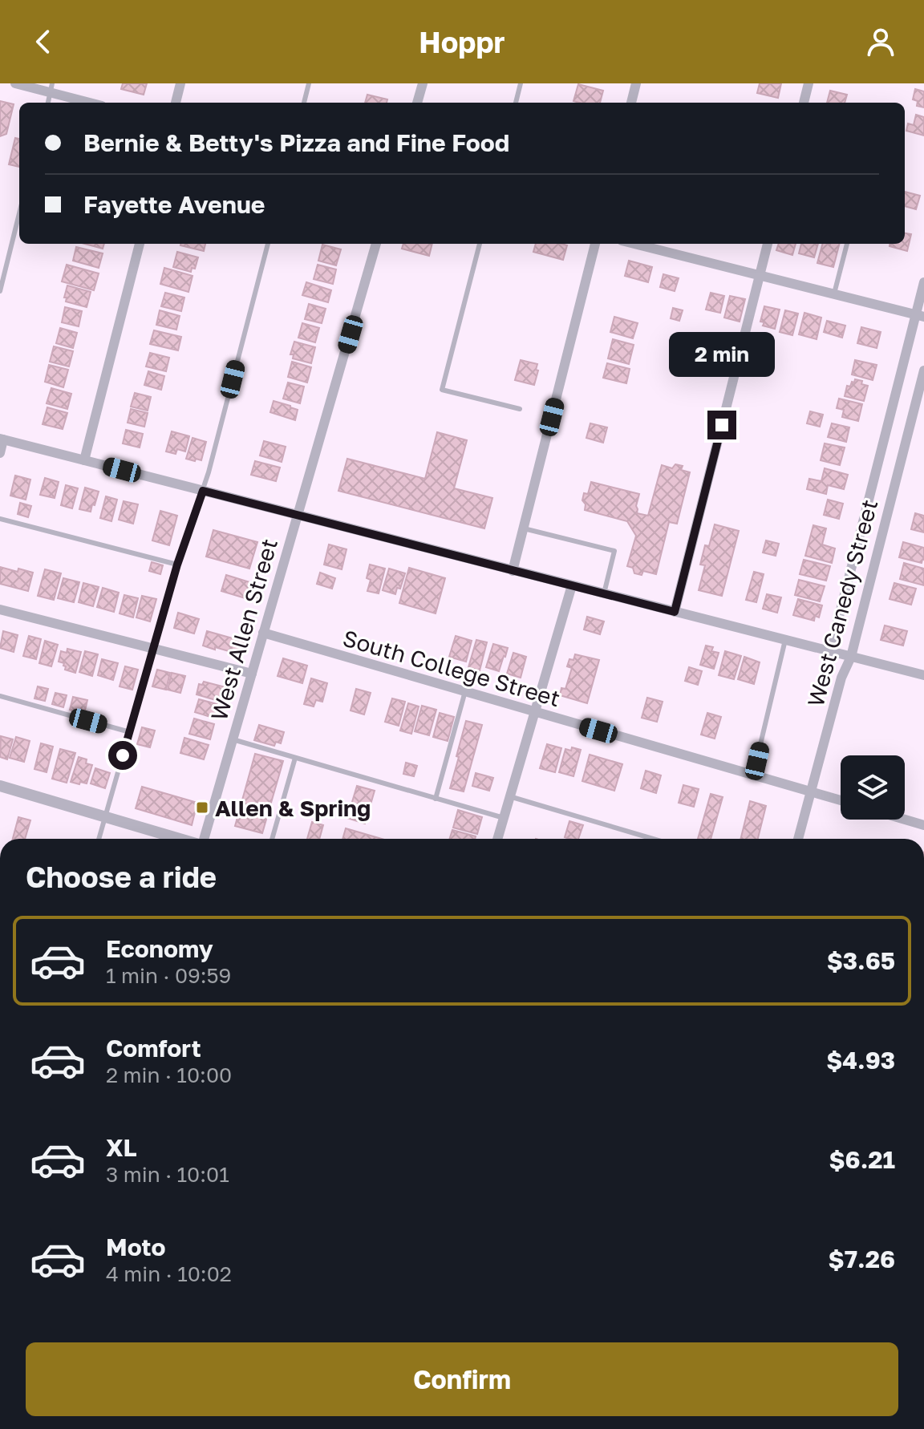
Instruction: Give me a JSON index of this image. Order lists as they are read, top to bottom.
{
  "streets": {
    "street": ["West Canedy Street", "West Allen Street", "South College Street"]
  },
  "crossings": [
    ["West Canedy Street", "South College Street"],
    ["West Allen Street", "South College Street"]
  ],
  "places": {
    "transit": ["Allen & Spring"]
  },
  "page": {
    "header": "Hoppr",
    "banner": ["Bernie & Betty's Pizza and Fine Food", "Fayette Avenue"],
    "bubble": "2 min",
    "heading": "Choose a ride",
    "list": [
      {
        "name": "Economy",
        "note": "1 min · 09:59",
        "value": "$3.65"
      },
      {
        "name": "Comfort",
        "note": "2 min · 10:00",
        "value": "$4.93"
      },
      {
        "name": "XL",
        "note": "3 min · 10:01",
        "value": "$6.21"
      },
      {
        "name": "Moto",
        "note": "4 min · 10:02",
        "value": "$7.26"
      }
    ],
    "buttons": "Confirm"
  }
}
